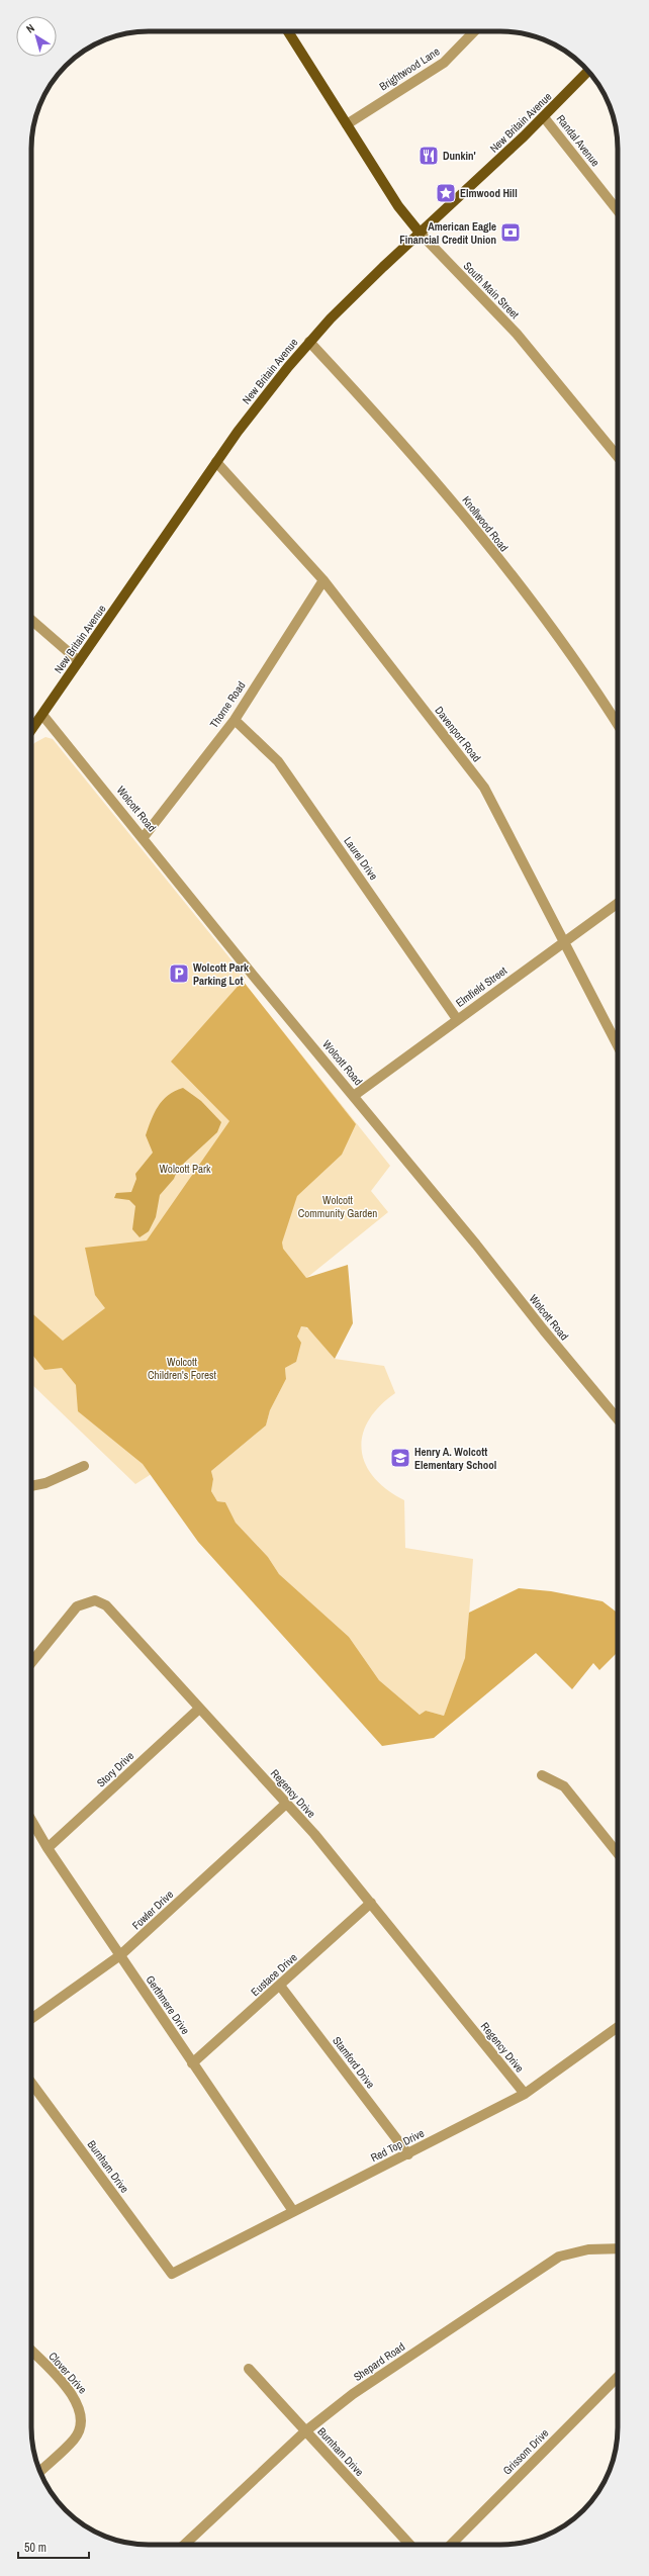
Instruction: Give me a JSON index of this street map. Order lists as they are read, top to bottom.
{
  "streets": {
    "main road": ["New Britain Avenue", "South Main Street"],
    "street": [
      "Brightwood Lane",
      "Randal Avenue",
      "Knollwood Road",
      "Thorne Road",
      "Davenport Road",
      "Wolcott Road",
      "Laurel Drive",
      "Elmfield Street",
      "Story Drive",
      "Regency Drive",
      "Fowler Drive",
      "Eustace Drive",
      "Gerthmere Drive",
      "Stamford Drive",
      "Red Top Drive",
      "Burnham Drive",
      "Shepard Road",
      "Clover Drive",
      "Grissom Drive"
    ]
  },
  "crossings": [
    ["Brightwood Lane", "South Main Street"],
    ["New Britain Avenue", "Randal Avenue"],
    ["New Britain Avenue", "South Main Street"],
    ["New Britain Avenue", "Knollwood Road"],
    ["New Britain Avenue", "Davenport Road"],
    ["New Britain Avenue", "Wolcott Road"],
    ["Thorne Road", "Davenport Road"],
    ["Thorne Road", "Wolcott Road"],
    ["Thorne Road", "Laurel Drive"],
    ["Davenport Road", "Elmfield Street"],
    ["Wolcott Road", "Elmfield Street"],
    ["Laurel Drive", "Elmfield Street"],
    ["Story Drive", "Regency Drive"],
    ["Story Drive", "Gerthmere Drive"],
    ["Regency Drive", "Fowler Drive"],
    ["Regency Drive", "Eustace Drive"],
    ["Regency Drive", "Red Top Drive"],
    ["Fowler Drive", "Gerthmere Drive"],
    ["Eustace Drive", "Gerthmere Drive"],
    ["Eustace Drive", "Stamford Drive"],
    ["Gerthmere Drive", "Red Top Drive"],
    ["Stamford Drive", "Red Top Drive"],
    ["Red Top Drive", "Burnham Drive"],
    ["Burnham Drive", "Shepard Road"]
  ],
  "parks": ["Wolcott Park", "Wolcott Community Garden", "Wolcott Children's Forest"],
  "places": {
    "restaurant": ["Dunkin'"],
    "place": ["Elmwood Hill"],
    "bank": ["American Eagle Financial Credit Union"],
    "parking": ["Wolcott Park Parking Lot"],
    "school or university": ["Henry A. Wolcott Elementary School"]
  },
  "scale_bar": "50 m",
  "north": "top left"
}
